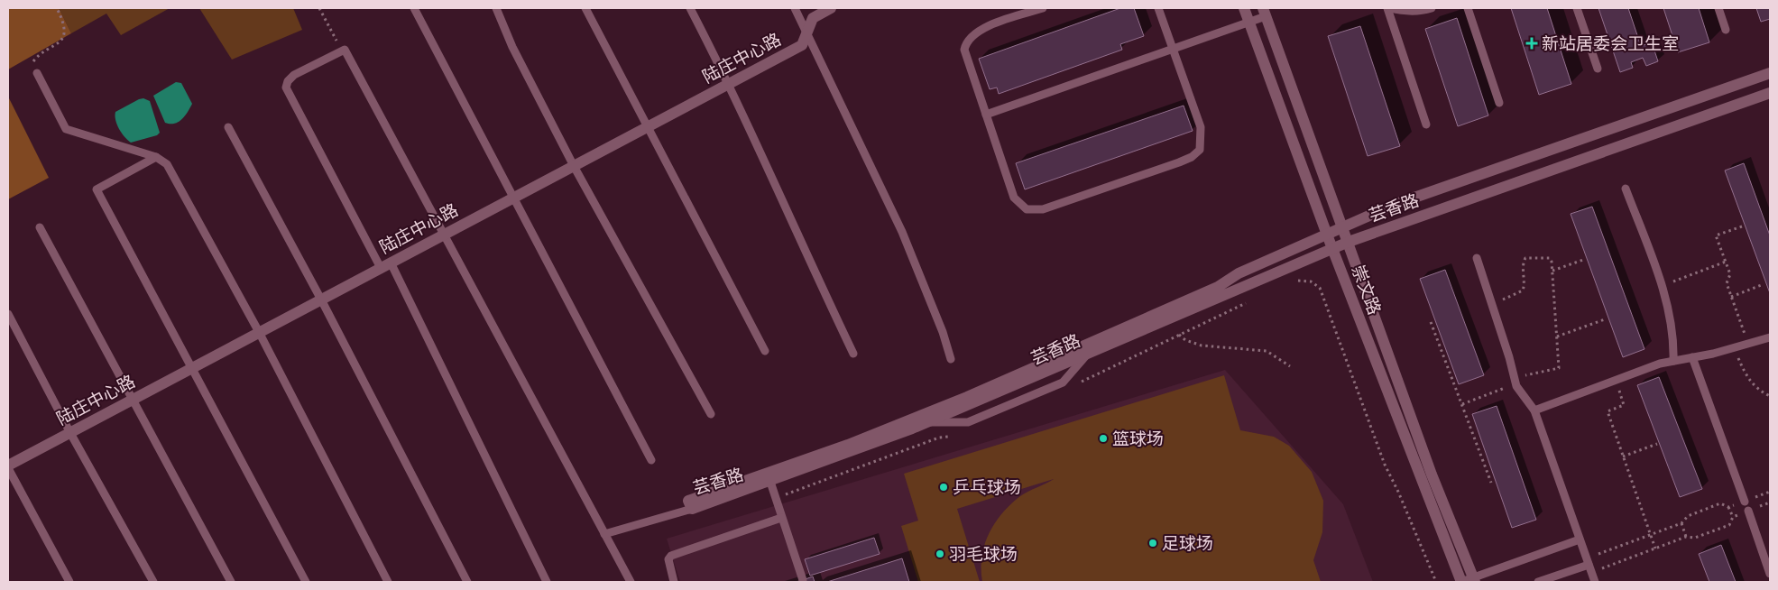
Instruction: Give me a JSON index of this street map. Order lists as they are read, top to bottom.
{
  "streets": {
    "street": ["陆庄中心路", "芸香路", "崇文路"]
  },
  "crossings": [
    ["芸香路", "崇文路"]
  ],
  "places": {
    "health": ["新站居委会卫生室"],
    "other": [
      "篮球场",
      "乒乓球场",
      "足球场",
      "羽毛球场"
    ]
  }
}
